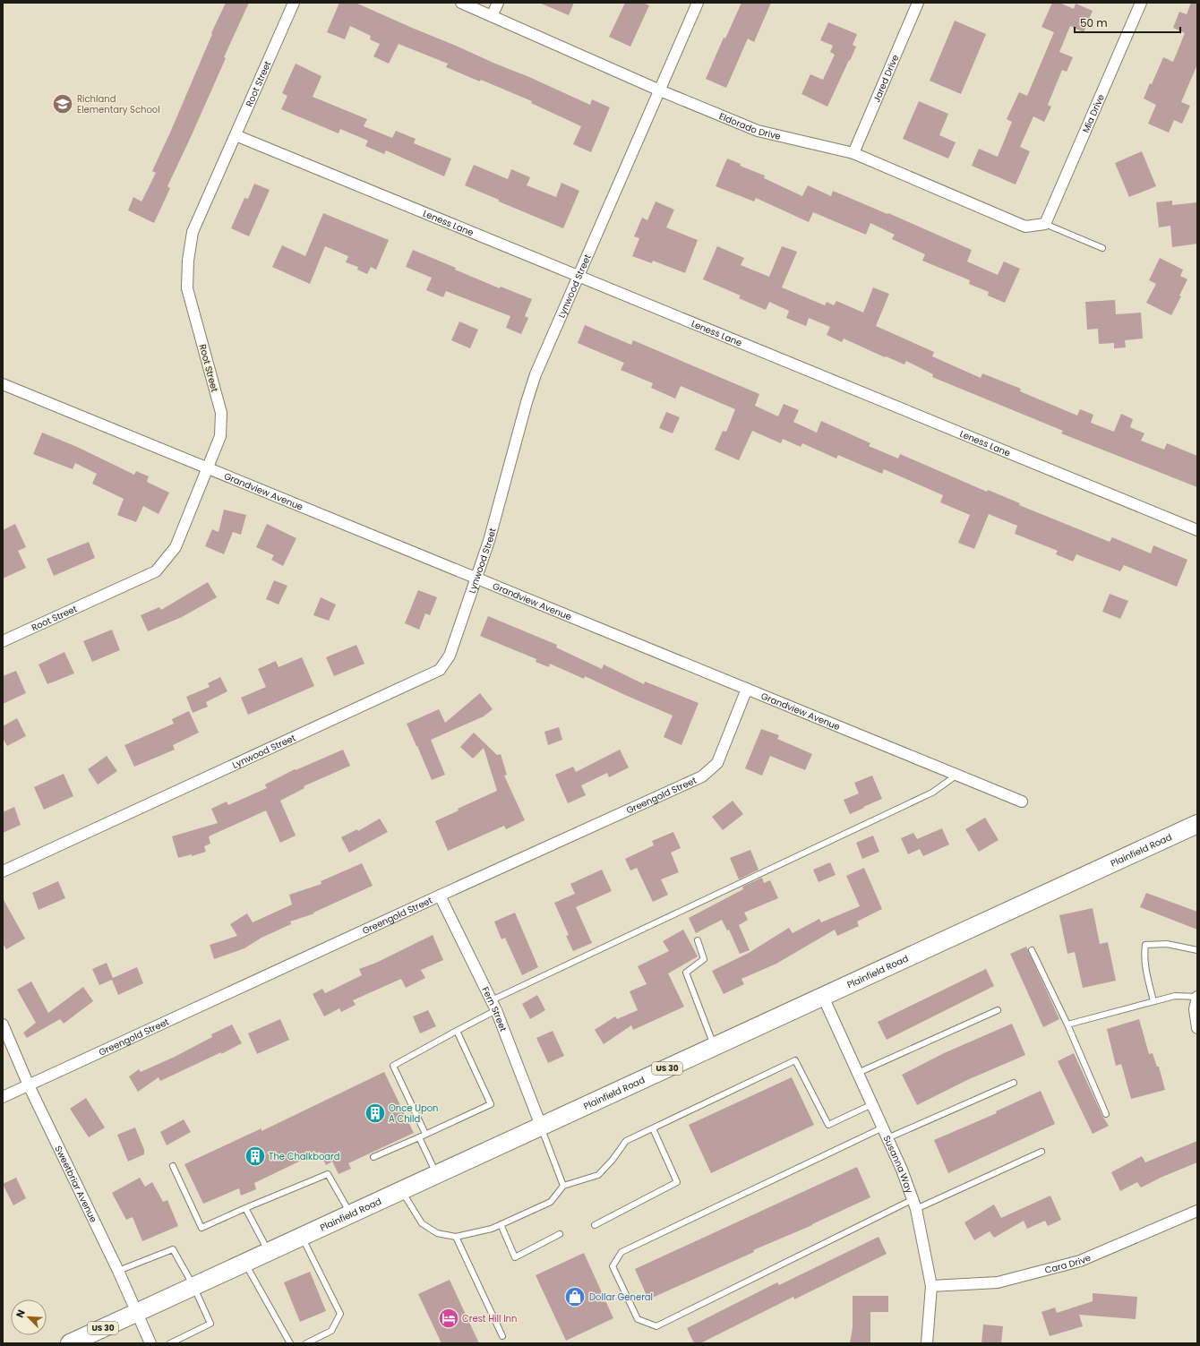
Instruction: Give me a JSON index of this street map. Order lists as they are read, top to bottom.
{
  "streets": {
    "main road": ["Plainfield Road", "US 30"],
    "street": [
      "Jared Drive",
      "Root Street",
      "Mia Drive",
      "Eldorado Drive",
      "Leness Lane",
      "Lynwood Street",
      "Grandview Avenue",
      "Greengold Street",
      "Fern Street",
      "Susanna Way",
      "Sweetbriar Avenue",
      "Cara Drive"
    ]
  },
  "crossings": [
    ["Jared Drive", "Eldorado Drive"],
    ["Root Street", "Leness Lane"],
    ["Root Street", "Grandview Avenue"],
    ["Mia Drive", "Eldorado Drive"],
    ["Eldorado Drive", "Lynwood Street"],
    ["Leness Lane", "Lynwood Street"],
    ["Lynwood Street", "Grandview Avenue"],
    ["Grandview Avenue", "Greengold Street"],
    ["Greengold Street", "Fern Street"],
    ["Greengold Street", "Sweetbriar Avenue"],
    ["Plainfield Road", "Fern Street"],
    ["Plainfield Road", "Susanna Way"],
    ["Plainfield Road", "Sweetbriar Avenue"],
    ["Susanna Way", "Cara Drive"]
  ],
  "places": {
    "school or university": ["Richland Elementary School"],
    "building": ["Once Upon A Child", "The Chalkboard"],
    "shop": ["Dollar General"],
    "hotel": ["Crest Hill Inn"]
  },
  "scale_bar": "50 m",
  "north": "top left"
}
